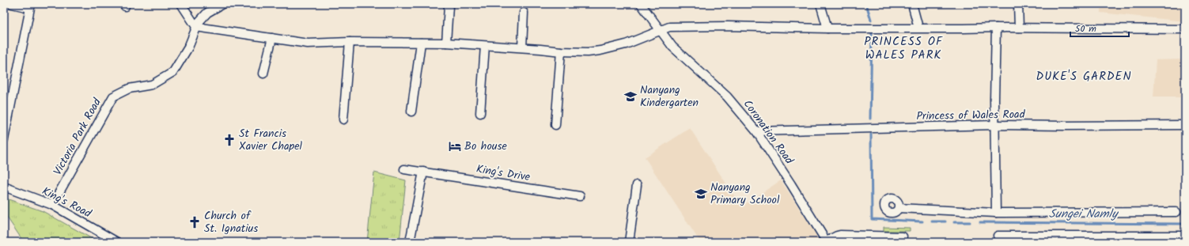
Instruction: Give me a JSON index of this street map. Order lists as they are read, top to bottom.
{
  "streets": {
    "street": [
      "Princess of Wales Road",
      "Coronation Road",
      "Victoria Park Road",
      "King's Drive",
      "King's Road"
    ]
  },
  "crossings": [
    ["Princess of Wales Road", "Coronation Road"],
    ["Victoria Park Road", "King's Road"]
  ],
  "districts": ["PRINCESS OF WALES PARK", "DUKE'S GARDEN"],
  "water": ["Sungei Namly"],
  "places": {
    "school or university": ["Nanyang Kindergarten", "Nanyang Primary School"],
    "church": ["St Francis Xavier Chapel", "Church of St. Ignatius"],
    "hotel": ["Bo house"]
  },
  "scale_bar": "50 m"
}
